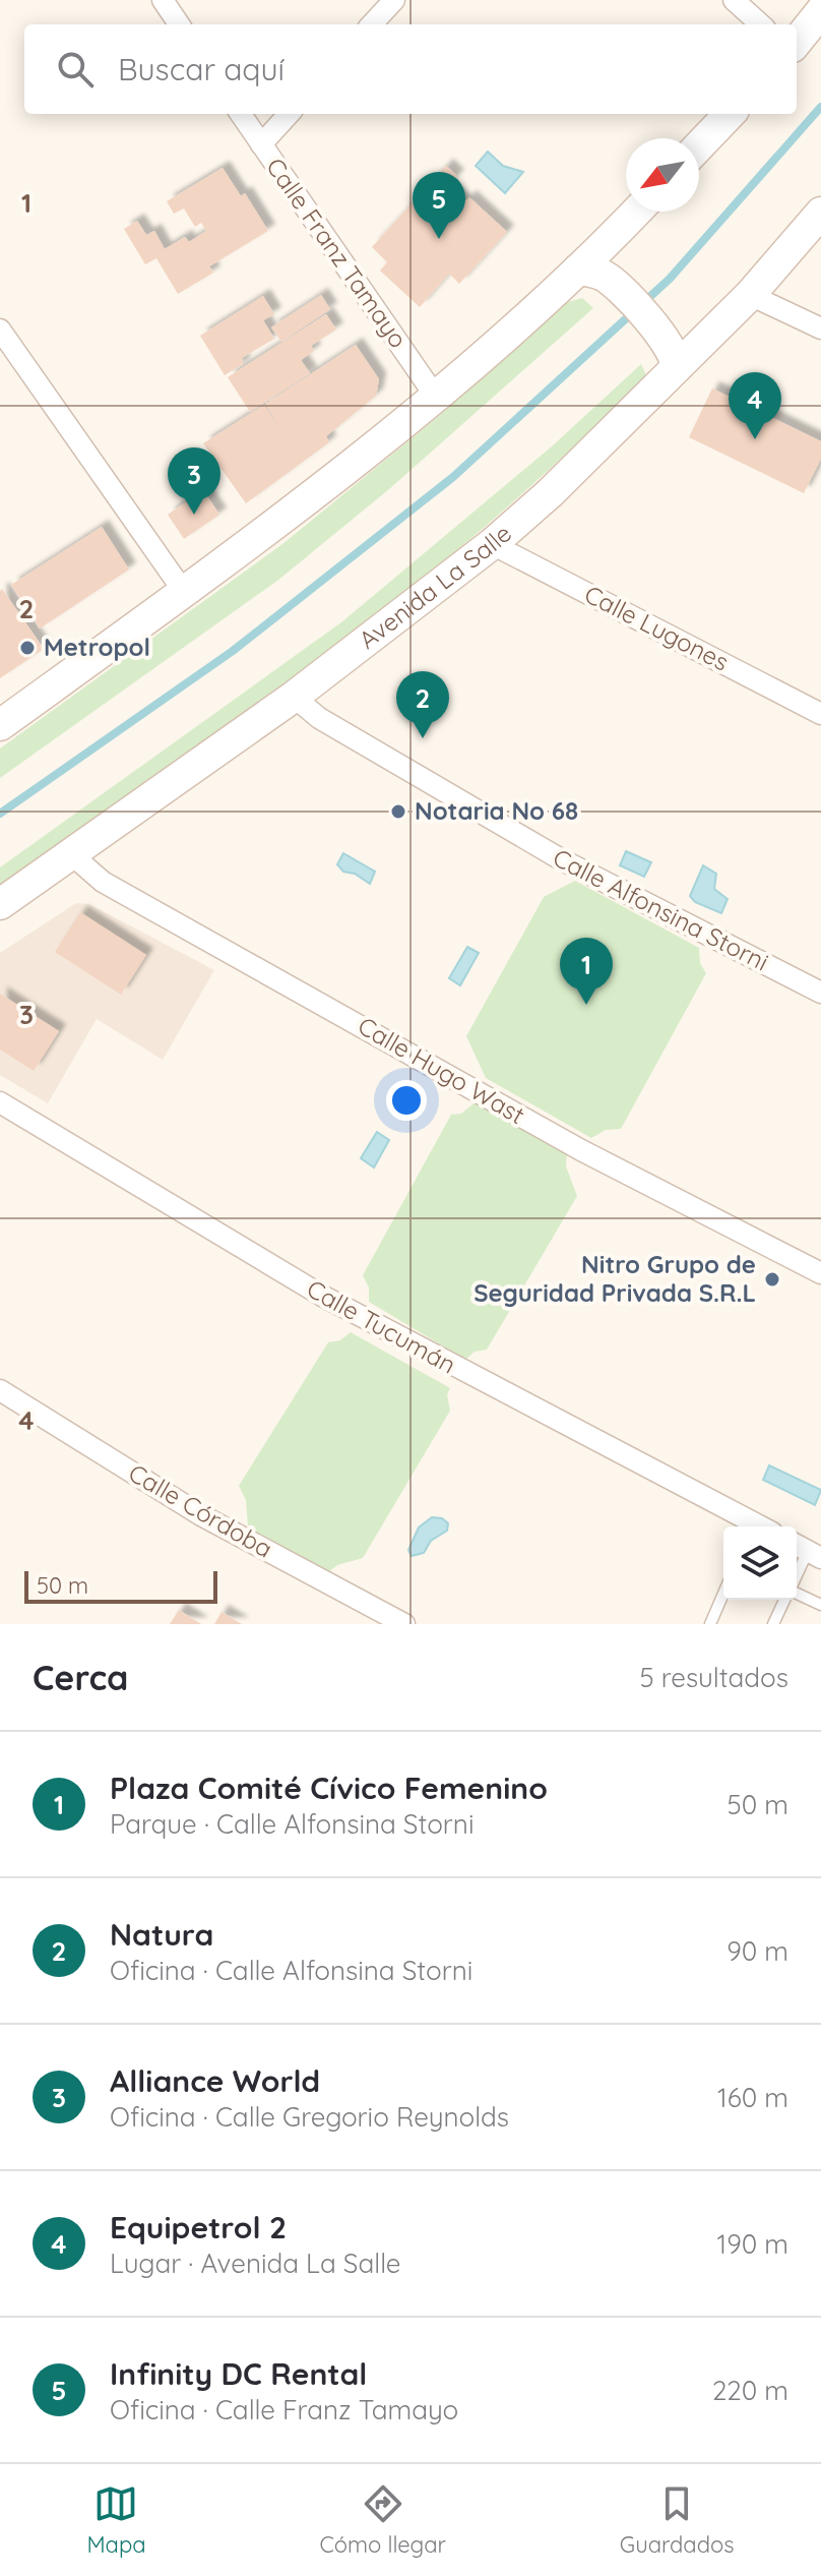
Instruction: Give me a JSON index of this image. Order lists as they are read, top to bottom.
{
  "streets": {
    "main road": ["Avenida La Salle"],
    "street": [
      "Calle Franz Tamayo",
      "Calle Lugones",
      "Calle Alfonsina Storni",
      "Calle Hugo Wast",
      "Calle Tucumán",
      "Calle Córdoba"
    ]
  },
  "crossings": [
    ["Avenida La Salle", "Calle Lugones"],
    ["Avenida La Salle", "Calle Alfonsina Storni"],
    ["Avenida La Salle", "Calle Hugo Wast"]
  ],
  "places": ["Metropol", "Notaria No 68", "Nitro Grupo de Seguridad Privada S.R.L"],
  "scale_bar": "50 m",
  "north": "bottom left",
  "page": {
    "search": "Buscar aquí",
    "pins": [
      "5",
      "4",
      "3",
      "2",
      "1"
    ],
    "scale": "50 m",
    "heading": ["Cerca", "5 resultados"],
    "list": [
      {
        "mark": "1",
        "name": "Plaza Comité Cívico Femenino",
        "note": "Parque · Calle Alfonsina Storni",
        "value": "50 m"
      },
      {
        "mark": "2",
        "name": "Natura",
        "note": "Oficina · Calle Alfonsina Storni",
        "value": "90 m"
      },
      {
        "mark": "3",
        "name": "Alliance World",
        "note": "Oficina · Calle Gregorio Reynolds",
        "value": "160 m"
      },
      {
        "mark": "4",
        "name": "Equipetrol 2",
        "note": "Lugar · Avenida La Salle",
        "value": "190 m"
      },
      {
        "mark": "5",
        "name": "Infinity DC Rental",
        "note": "Oficina · Calle Franz Tamayo",
        "value": "220 m"
      }
    ],
    "nav": ["Mapa", "Cómo llegar", "Guardados"]
  },
  "grid": {
    "rows": [
      "1",
      "2",
      "3",
      "4"
    ]
  }
}
